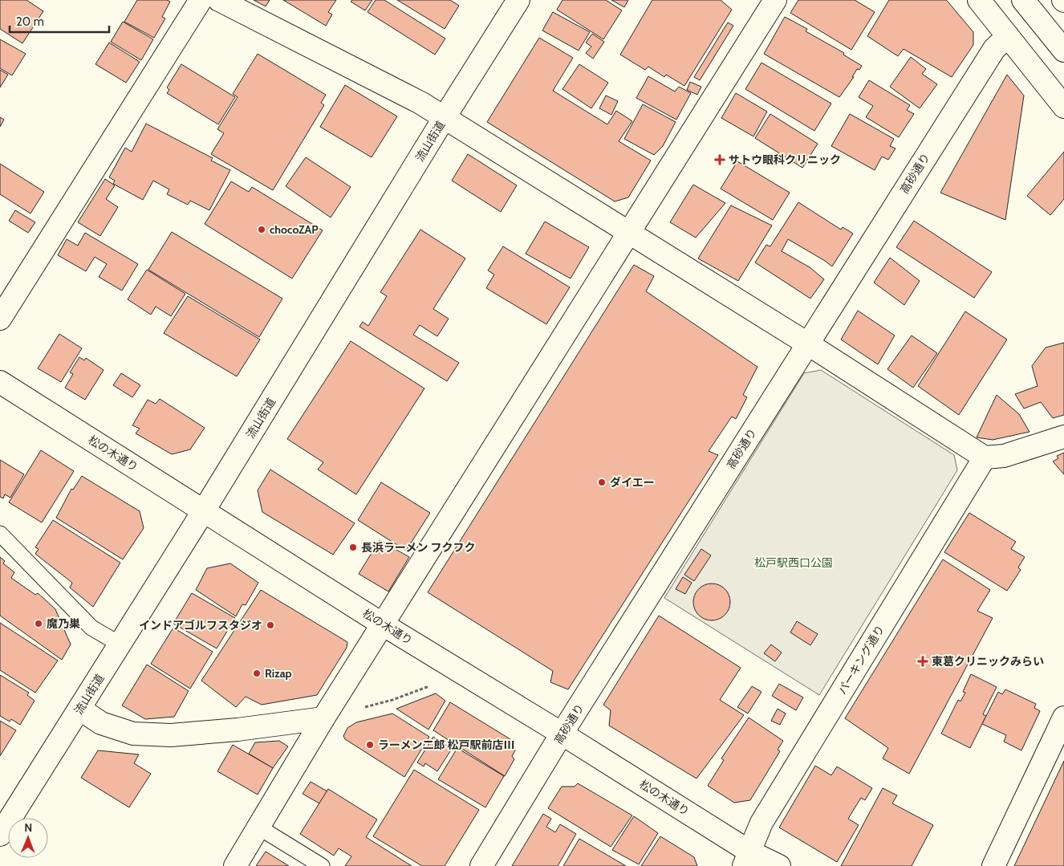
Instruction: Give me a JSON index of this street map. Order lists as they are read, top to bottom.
{
  "streets": {
    "street": [
      "流山街道",
      "高砂通り",
      "松の木通り",
      "パーキング通り"
    ]
  },
  "crossings": [
    ["流山街道", "松の木通り"],
    ["高砂通り", "松の木通り"],
    ["松の木通り", "パーキング通り"]
  ],
  "parks": ["松戸駅西口公園"],
  "places": {
    "health": ["サトウ眼科クリニック", "東葛クリニックみらい"],
    "other": [
      "chocoZAP",
      "ダイエー",
      "長浜ラーメン フクフク",
      "魔乃巣",
      "インドアゴルフスタジオ",
      "Rizap",
      "ラーメン二郎 松戸駅前店Ⅲ"
    ]
  },
  "scale_bar": "20 m",
  "north": "top"
}
